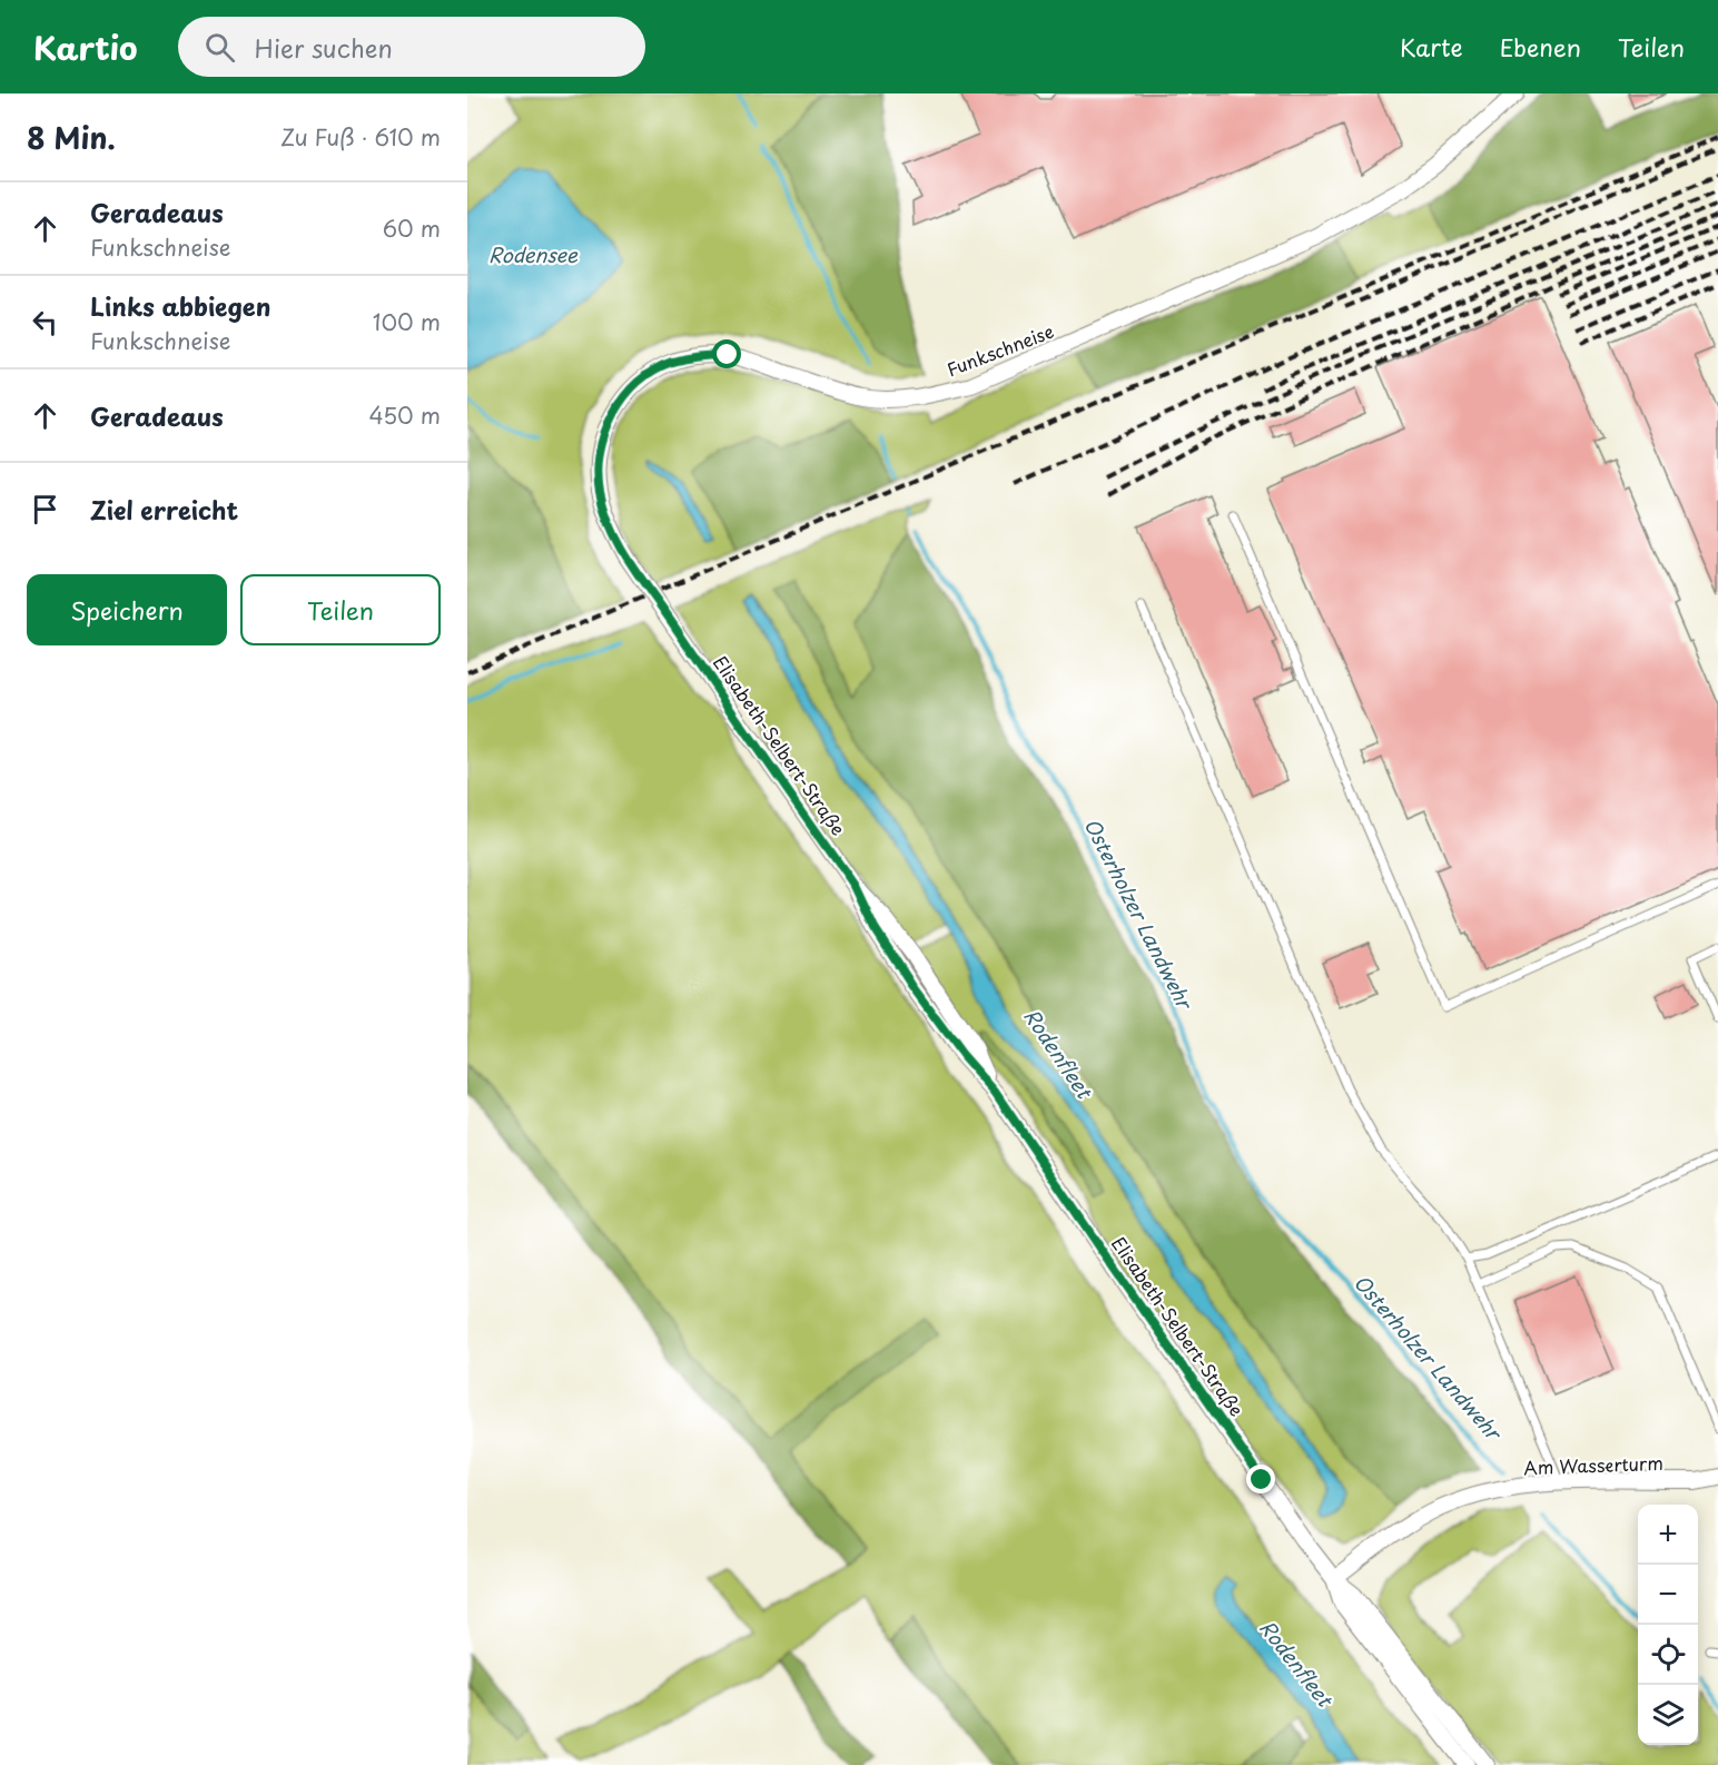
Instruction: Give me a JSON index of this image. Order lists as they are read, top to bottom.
{
  "streets": {
    "street": ["Funkschneise", "Elisabeth-Selbert-Straße", "Am Wasserturm"]
  },
  "crossings": [
    ["Funkschneise", "Elisabeth-Selbert-Straße"],
    ["Elisabeth-Selbert-Straße", "Am Wasserturm"]
  ],
  "water": ["Rodensee", "Osterholzer Landwehr", "Rodenfleet"],
  "page": {
    "header": "Kartio",
    "search": "Hier suchen",
    "nav": ["Karte", "Ebenen", "Teilen"],
    "heading": ["8 Min.", "Zu Fuß · 610 m"],
    "list": [
      ["Geradeaus", "Funkschneise", "60 m"],
      ["Links abbiegen", "Funkschneise", "100 m"],
      ["Geradeaus", "450 m"],
      "Ziel erreicht"
    ],
    "buttons": ["Speichern", "Teilen"],
    "map_buttons": ["+", "−"]
  }
}
